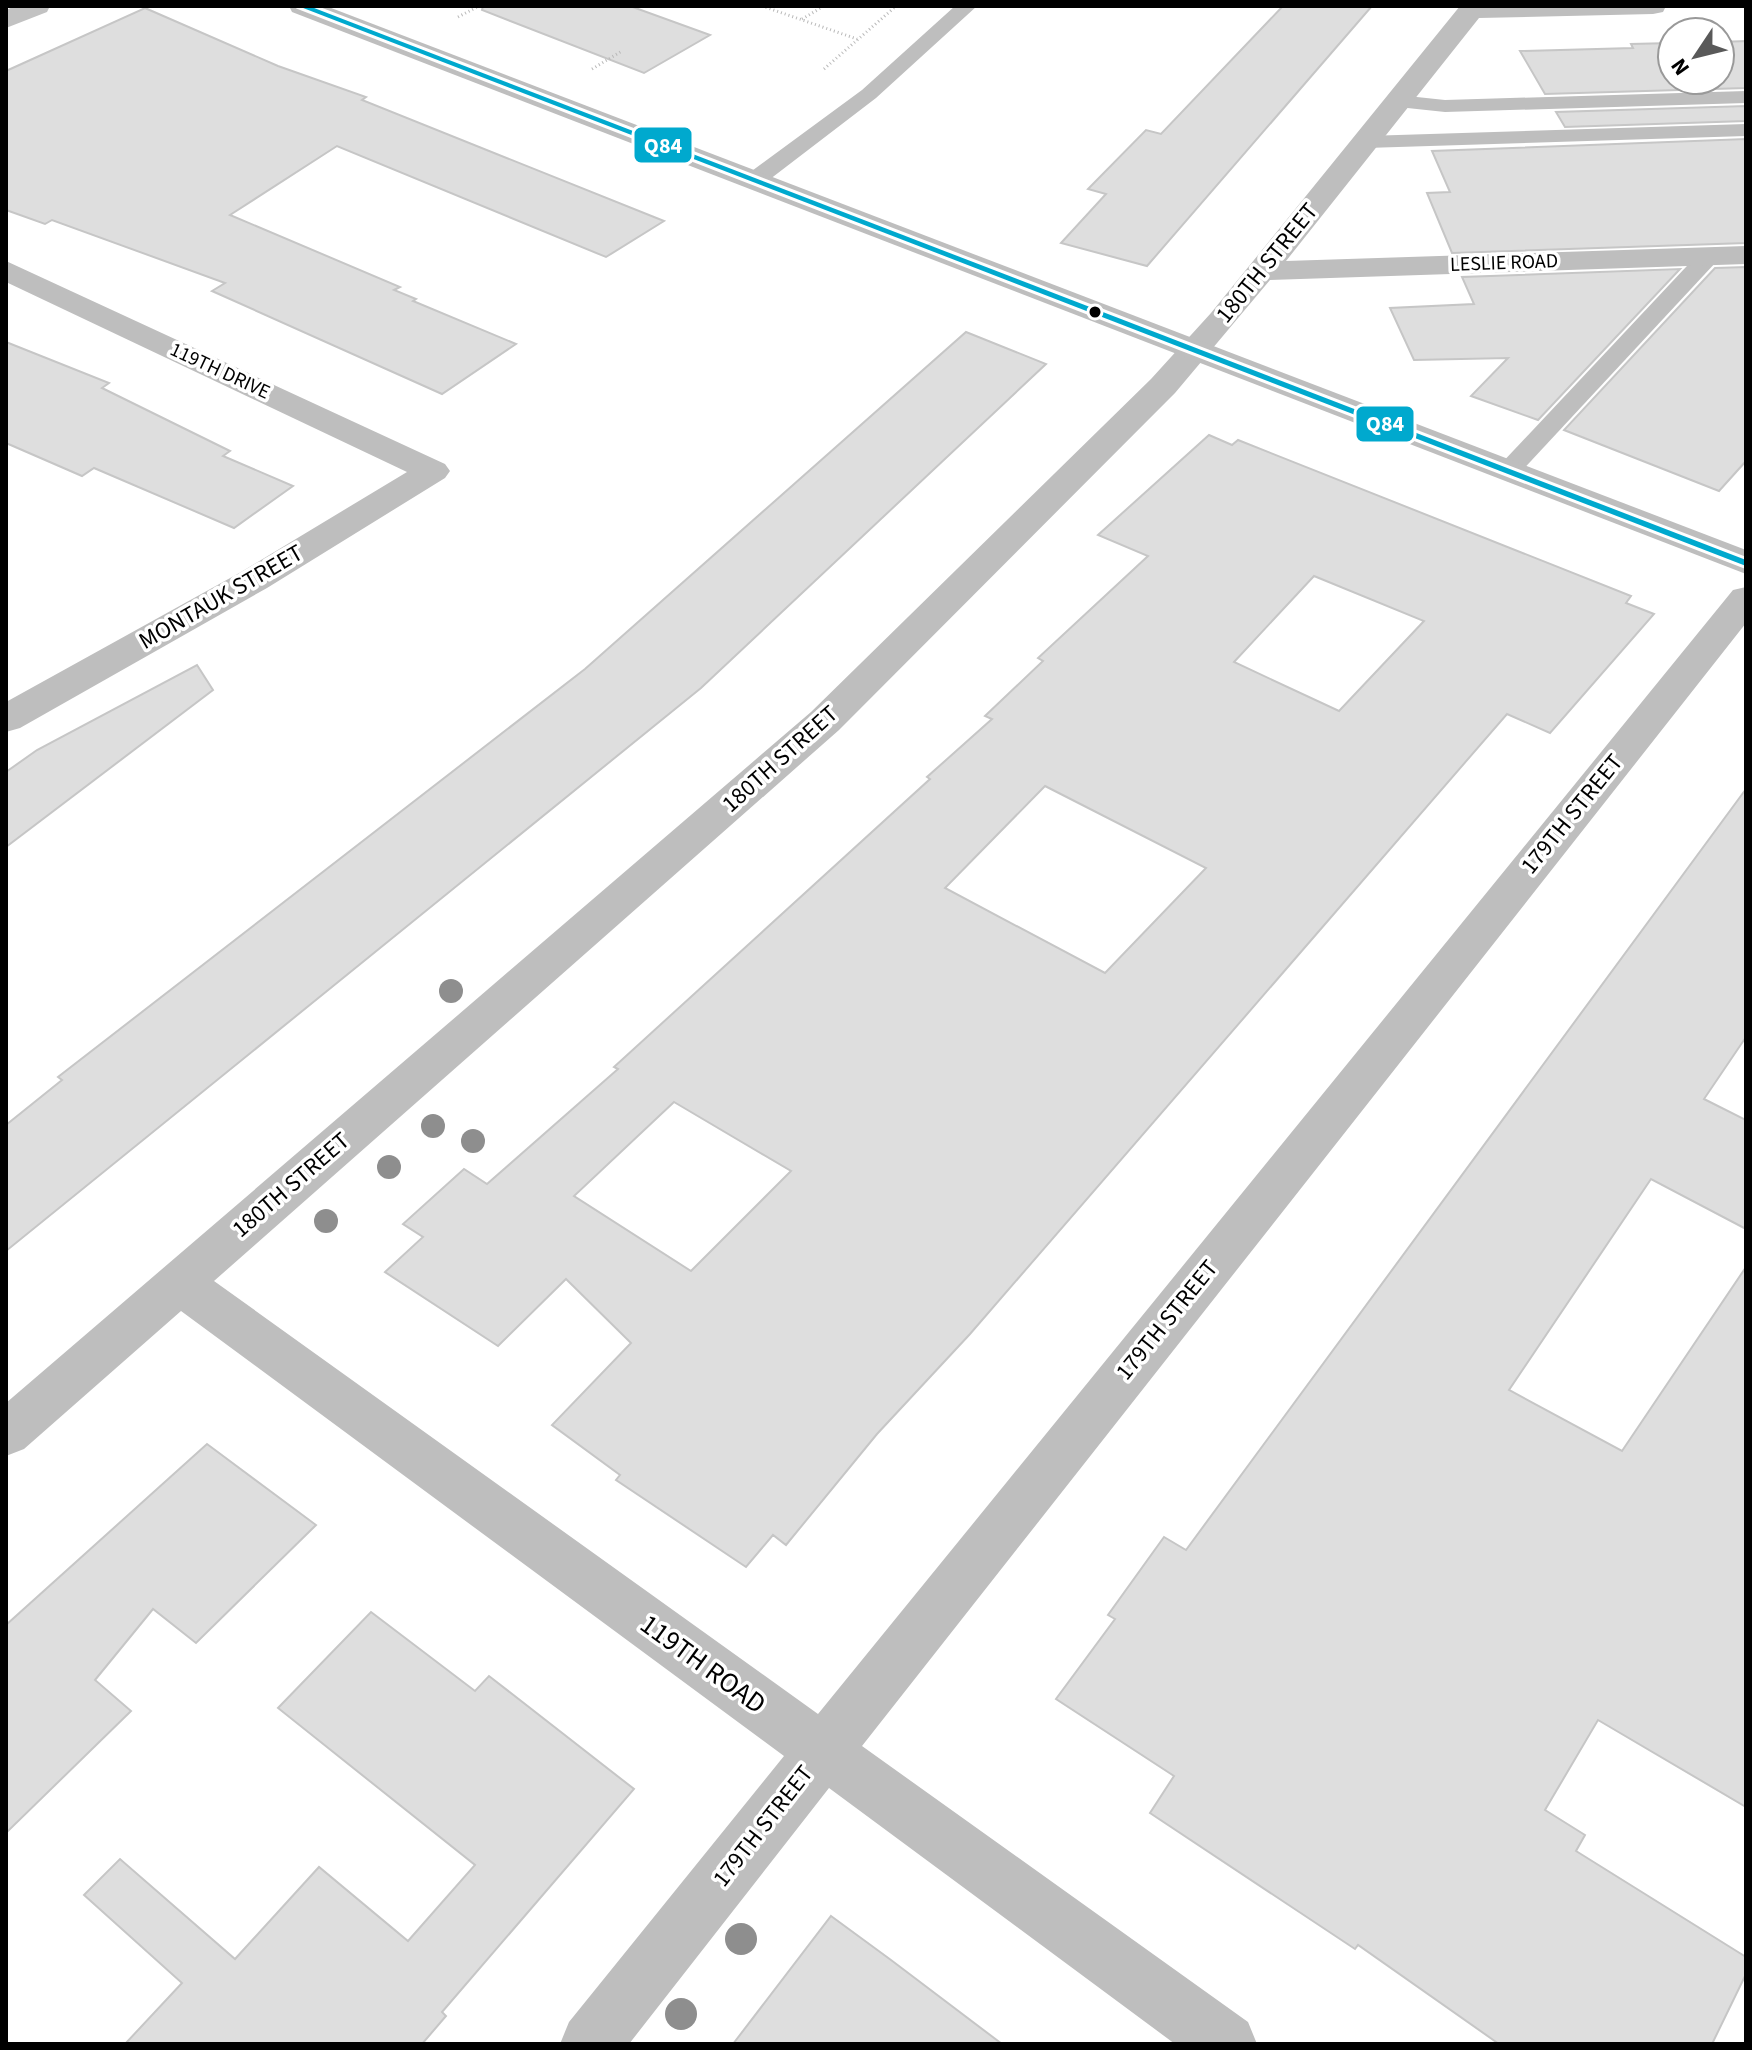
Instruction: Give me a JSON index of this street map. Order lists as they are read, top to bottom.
{
  "streets": {
    "street": [
      "180TH STREET",
      "LESLIE ROAD",
      "119TH DRIVE",
      "MONTAUK STREET",
      "179TH STREET",
      "119TH ROAD"
    ]
  },
  "crossings": [
    ["180TH STREET", "LESLIE ROAD"],
    ["180TH STREET", "119TH ROAD"],
    ["119TH DRIVE", "MONTAUK STREET"],
    ["179TH STREET", "119TH ROAD"]
  ],
  "lines": ["transit line Q84"],
  "north": "bottom left"
}
